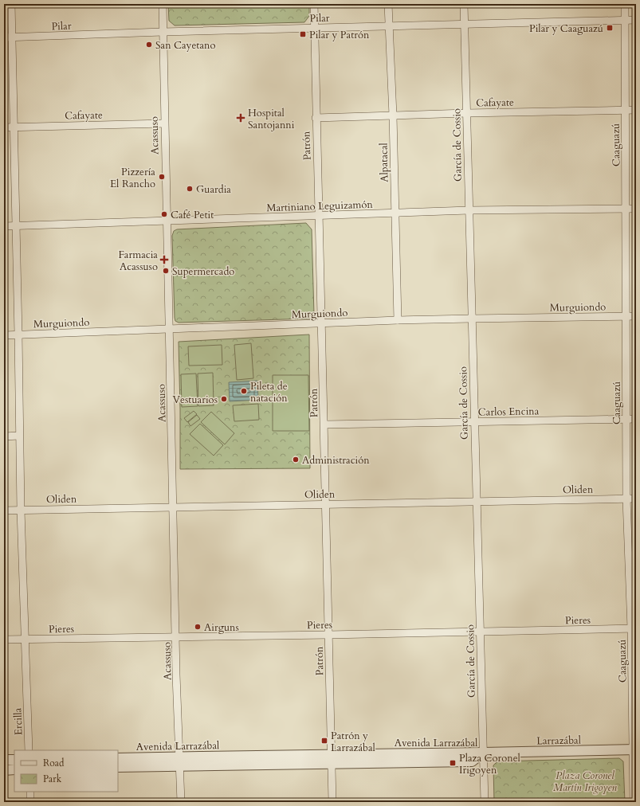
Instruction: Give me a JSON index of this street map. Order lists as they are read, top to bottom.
{
  "streets": {
    "street": [
      "Pilar",
      "Cafayate",
      "Acassuso",
      "García de Cossio",
      "Caaguazú",
      "Patrón",
      "Alpatacal",
      "Martiniano Leguizamón",
      "Murguiondo",
      "Carlos Encina",
      "Oliden",
      "Pieres",
      "Ercilla",
      "Larrazábal",
      "Avenida Larrazábal"
    ]
  },
  "crossings": [
    ["Pilar", "Acassuso"],
    ["Pilar", "García de Cossio"],
    ["Pilar", "Caaguazú"],
    ["Pilar", "Patrón"],
    ["Pilar", "Alpatacal"],
    ["Pilar", "Ercilla"],
    ["Cafayate", "Acassuso"],
    ["Cafayate", "García de Cossio"],
    ["Cafayate", "Caaguazú"],
    ["Cafayate", "Patrón"],
    ["Cafayate", "Alpatacal"],
    ["Cafayate", "Ercilla"],
    ["Acassuso", "Martiniano Leguizamón"],
    ["Acassuso", "Murguiondo"],
    ["Acassuso", "Oliden"],
    ["Acassuso", "Pieres"],
    ["Acassuso", "Avenida Larrazábal"],
    ["García de Cossio", "Martiniano Leguizamón"],
    ["García de Cossio", "Murguiondo"],
    ["García de Cossio", "Carlos Encina"],
    ["García de Cossio", "Oliden"],
    ["García de Cossio", "Pieres"],
    ["García de Cossio", "Larrazábal"],
    ["García de Cossio", "Avenida Larrazábal"],
    ["Caaguazú", "Martiniano Leguizamón"],
    ["Caaguazú", "Murguiondo"],
    ["Caaguazú", "Carlos Encina"],
    ["Caaguazú", "Oliden"],
    ["Caaguazú", "Pieres"],
    ["Caaguazú", "Larrazábal"],
    ["Patrón", "Martiniano Leguizamón"],
    ["Patrón", "Murguiondo"],
    ["Patrón", "Carlos Encina"],
    ["Patrón", "Oliden"],
    ["Patrón", "Pieres"],
    ["Patrón", "Avenida Larrazábal"],
    ["Alpatacal", "Martiniano Leguizamón"],
    ["Alpatacal", "Murguiondo"],
    ["Martiniano Leguizamón", "Ercilla"],
    ["Murguiondo", "Ercilla"],
    ["Oliden", "Ercilla"],
    ["Pieres", "Ercilla"],
    ["Larrazábal", "Avenida Larrazábal"]
  ],
  "parks": ["Plaza Coronel Martín Irigoyen"],
  "places": {
    "transit": [
      "Pilar y Caaguazú",
      "Pilar y Patrón",
      "Patrón y Larrazábal",
      "Plaza Coronel Irigoyen"
    ],
    "other": [
      "San Cayetano",
      "Pizzería El Rancho",
      "Guardia",
      "Café Petit",
      "Supermercado",
      "Pileta de natación",
      "Vestuarios",
      "Administración",
      "Airguns"
    ],
    "health": ["Hospital Santojanni", "Farmacia Acassuso"]
  },
  "legend": ["Road", "Park"]
}
